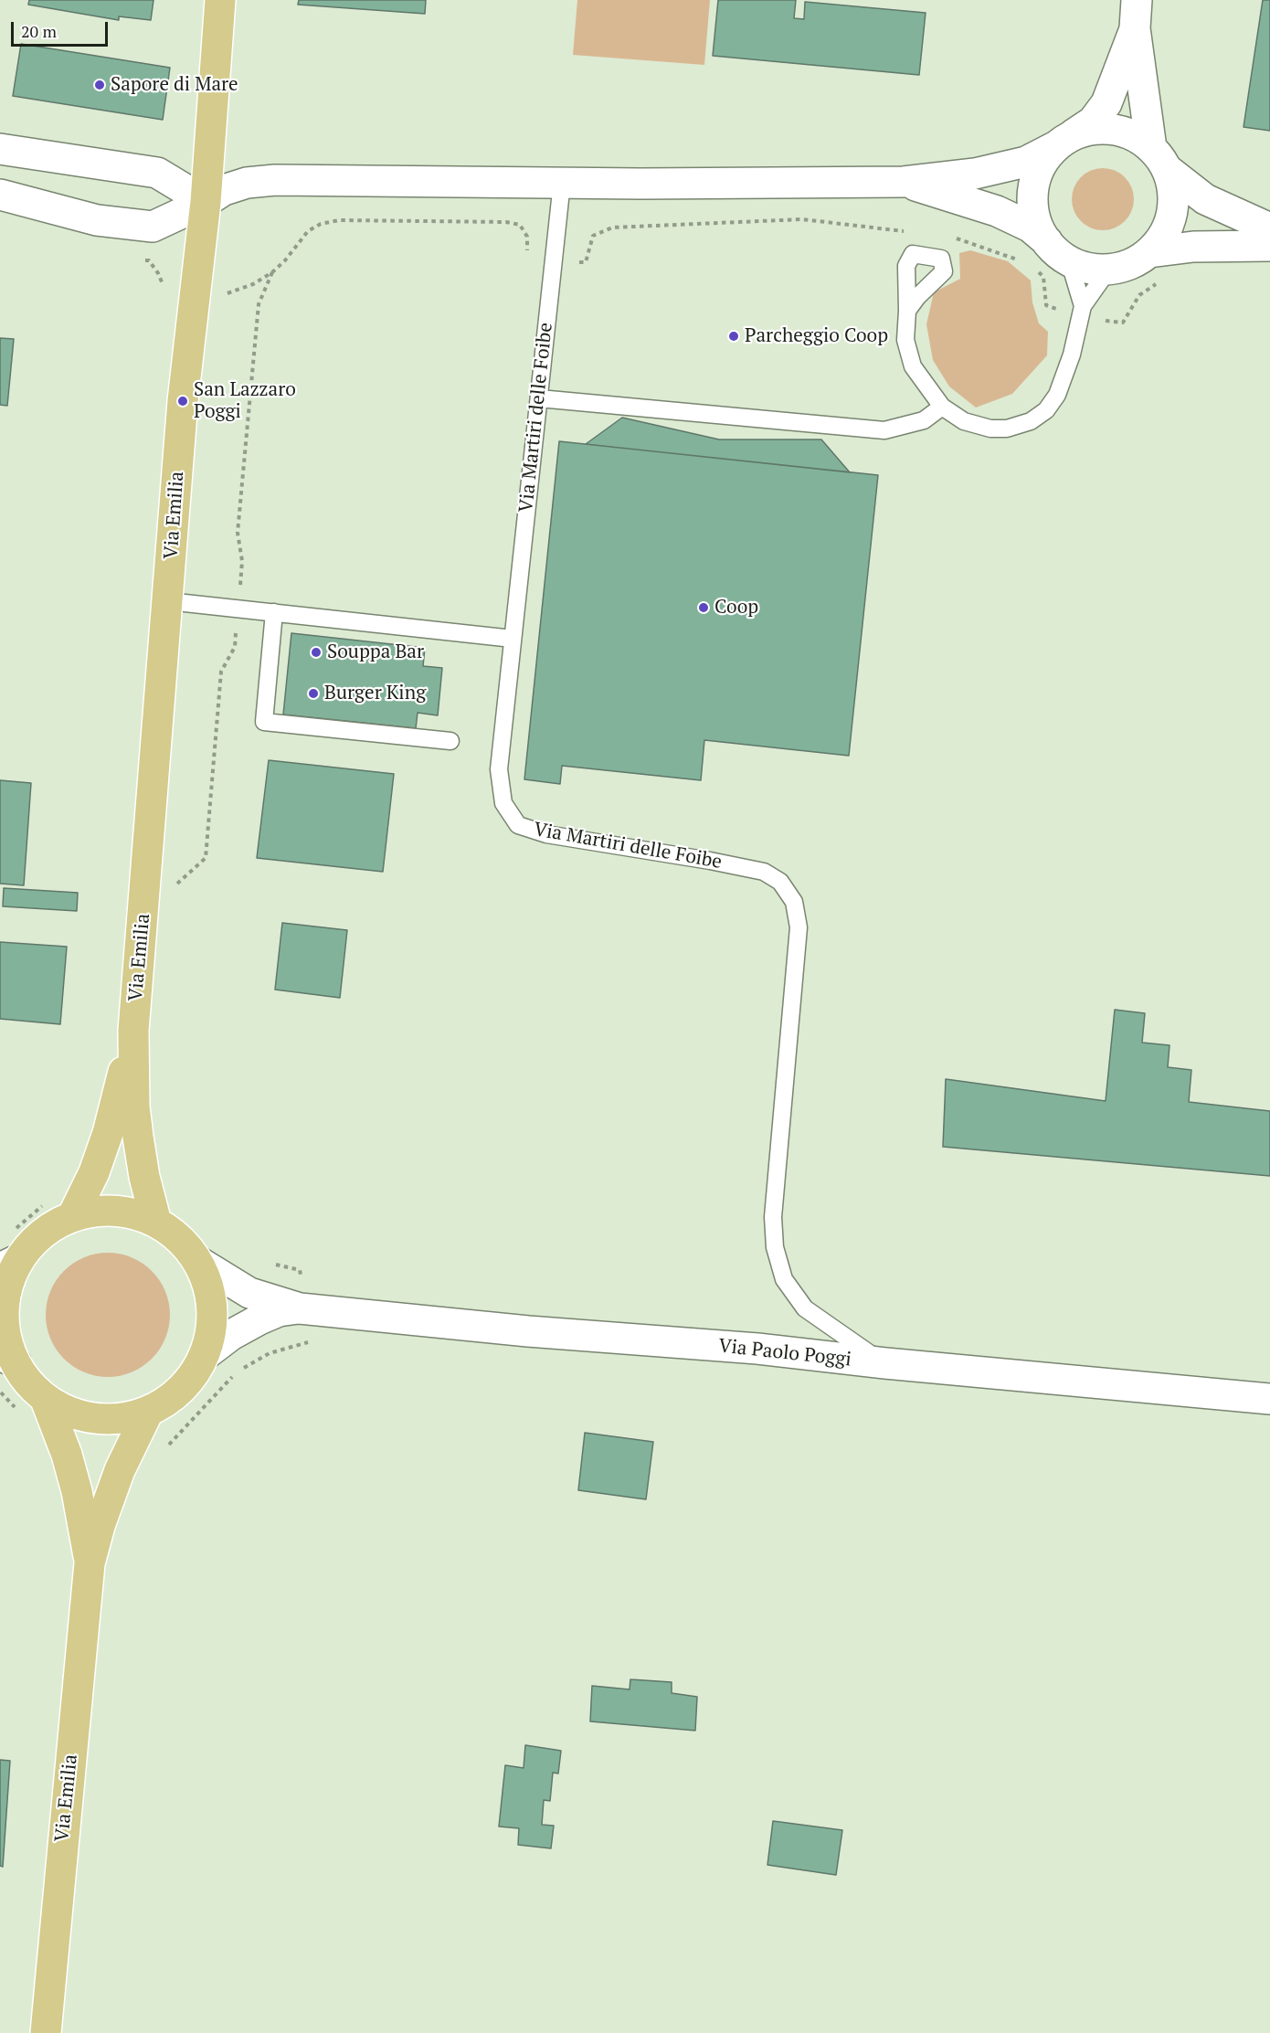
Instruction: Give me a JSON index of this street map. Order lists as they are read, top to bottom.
{
  "streets": {
    "main road": ["Via Emilia"],
    "street": ["Via Paolo Poggi"],
    "lane": ["Via Martiri delle Foibe"]
  },
  "crossings": [
    ["Via Martiri delle Foibe", "Via Paolo Poggi"]
  ],
  "places": [
    "Sapore di Mare",
    "Parcheggio Coop",
    "San Lazzaro Poggi",
    "Coop",
    "Souppa Bar",
    "Burger King"
  ],
  "scale_bar": "20 m"
}
